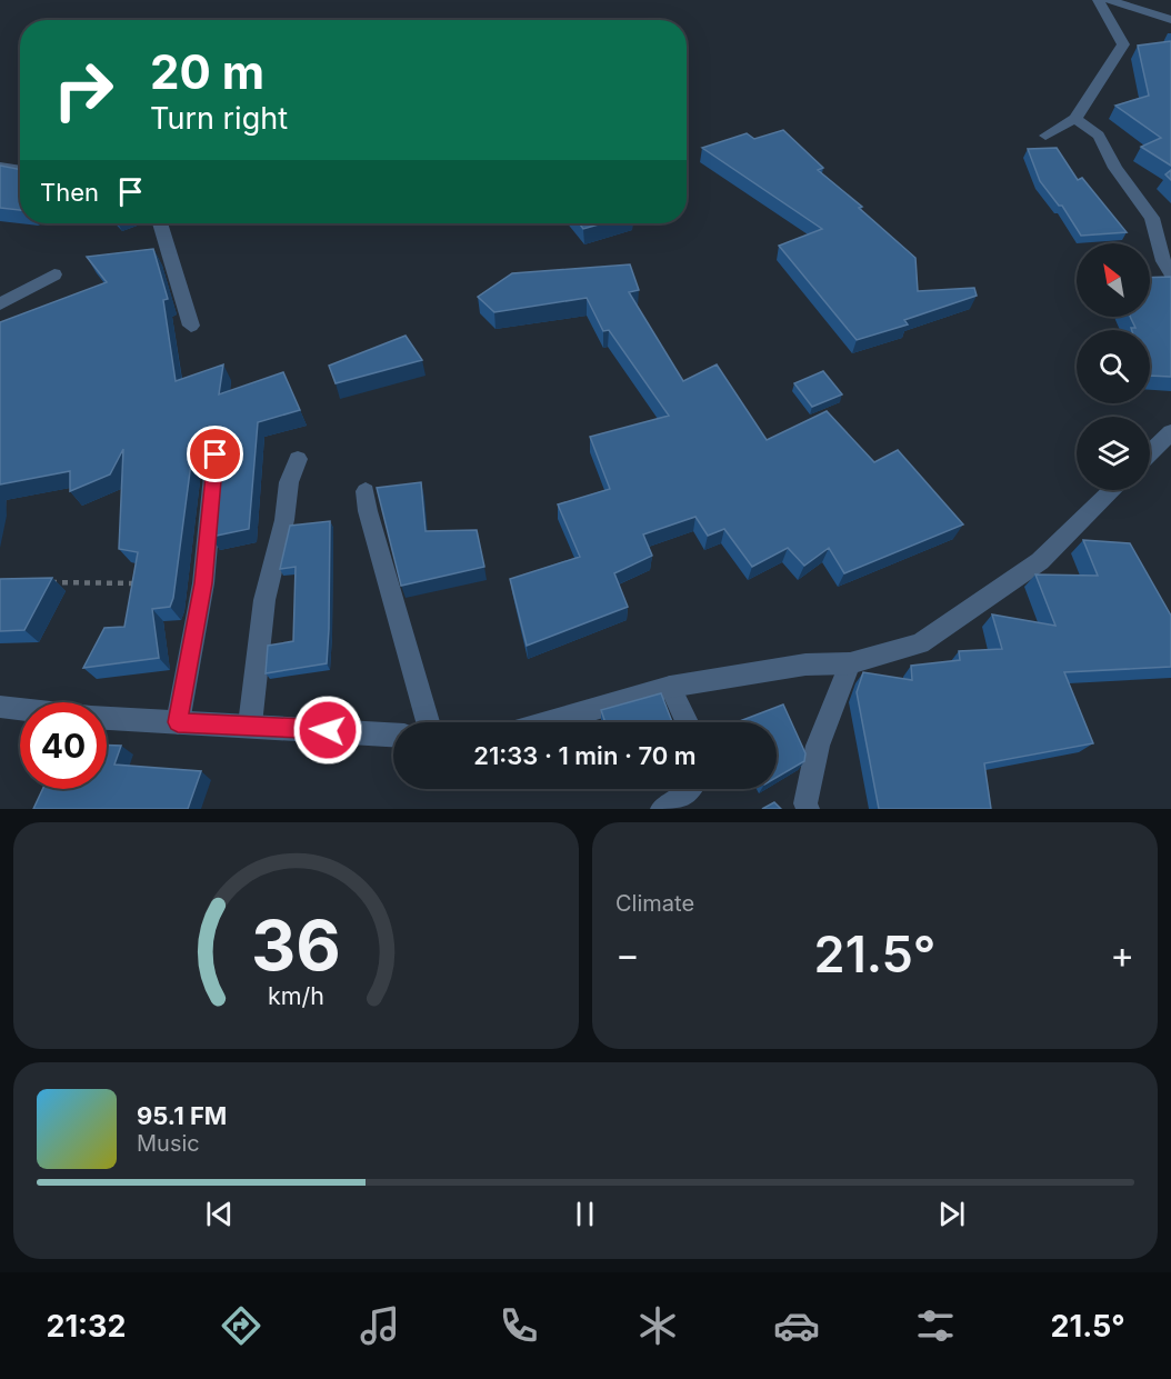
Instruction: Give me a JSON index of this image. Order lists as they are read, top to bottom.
{
  "north": "top left",
  "page": {
    "turn": ["20 m", "Turn right"],
    "then": "Then",
    "limit": "40",
    "trip": "21:33 · 1 min · 70 m",
    "tile": "Climate",
    "heat": ["−", "21.5°", "+"],
    "song": ["95.1 FM", "Music"],
    "tabs": ["21:32", "21.5°"],
    "gauge": ["36", "km/h"]
  }
}
